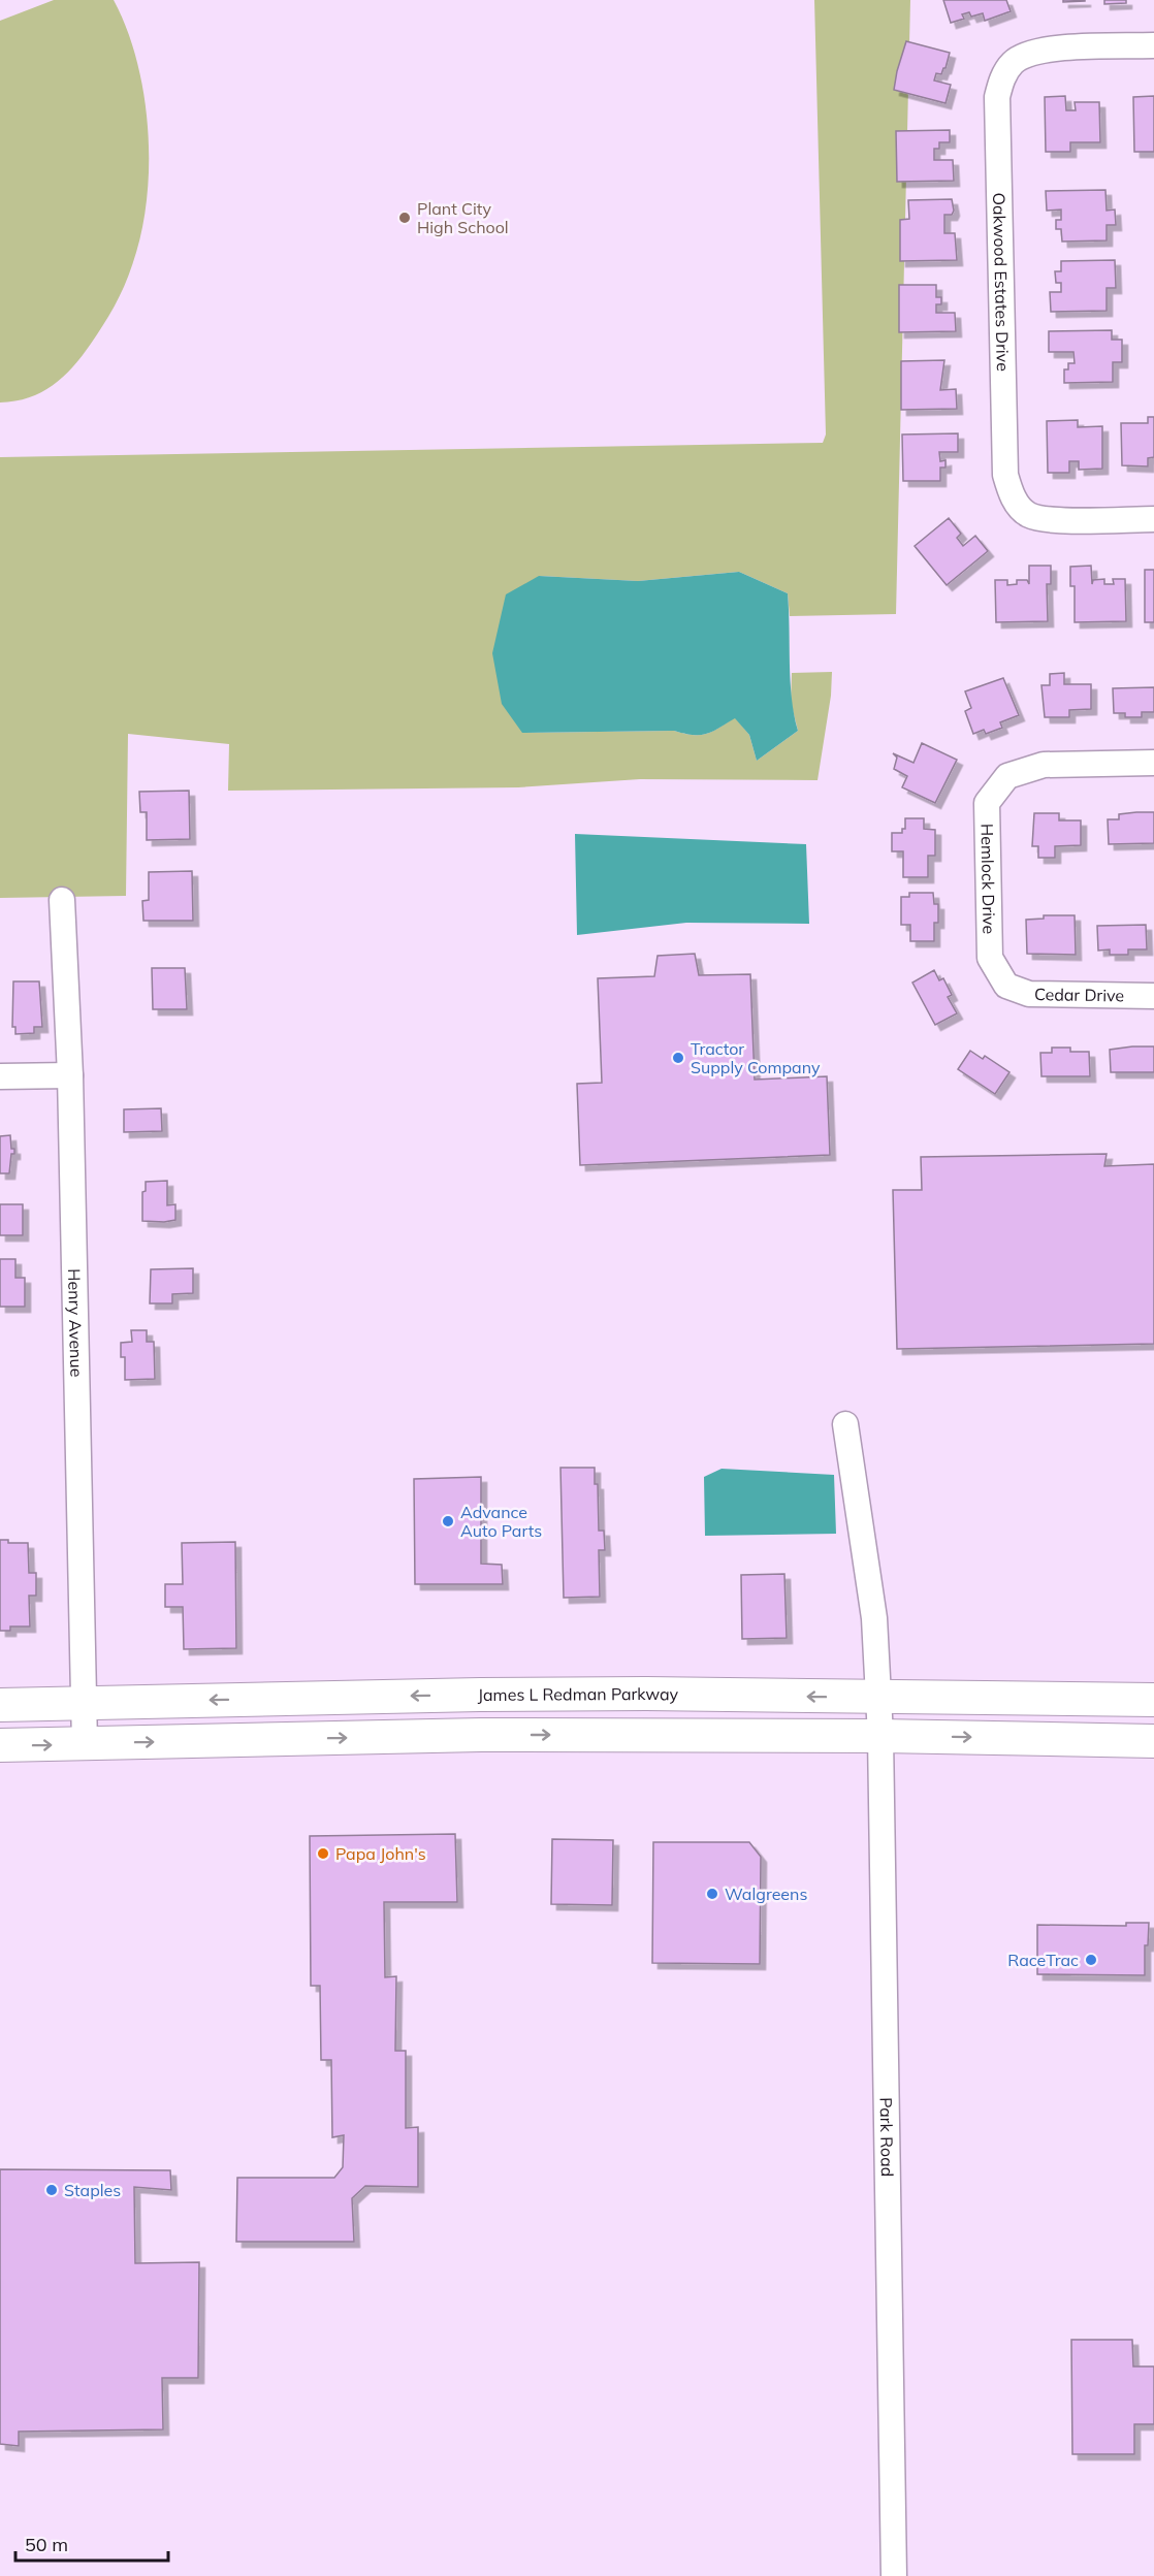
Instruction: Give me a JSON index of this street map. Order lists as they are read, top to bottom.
{
  "streets": {
    "main road": ["James L Redman Parkway"],
    "street": [
      "Oakwood Estates Drive",
      "Hemlock Drive",
      "Cedar Drive",
      "Henry Avenue",
      "Park Road"
    ]
  },
  "crossings": [
    ["Hemlock Drive", "Cedar Drive"],
    ["Henry Avenue", "James L Redman Parkway"],
    ["James L Redman Parkway", "Park Road"]
  ],
  "places": [
    "Plant City High School",
    "Tractor Supply Company",
    "Advance Auto Parts",
    "Papa John's",
    "Walgreens",
    "RaceTrac",
    "Staples"
  ],
  "scale_bar": "50 m"
}
